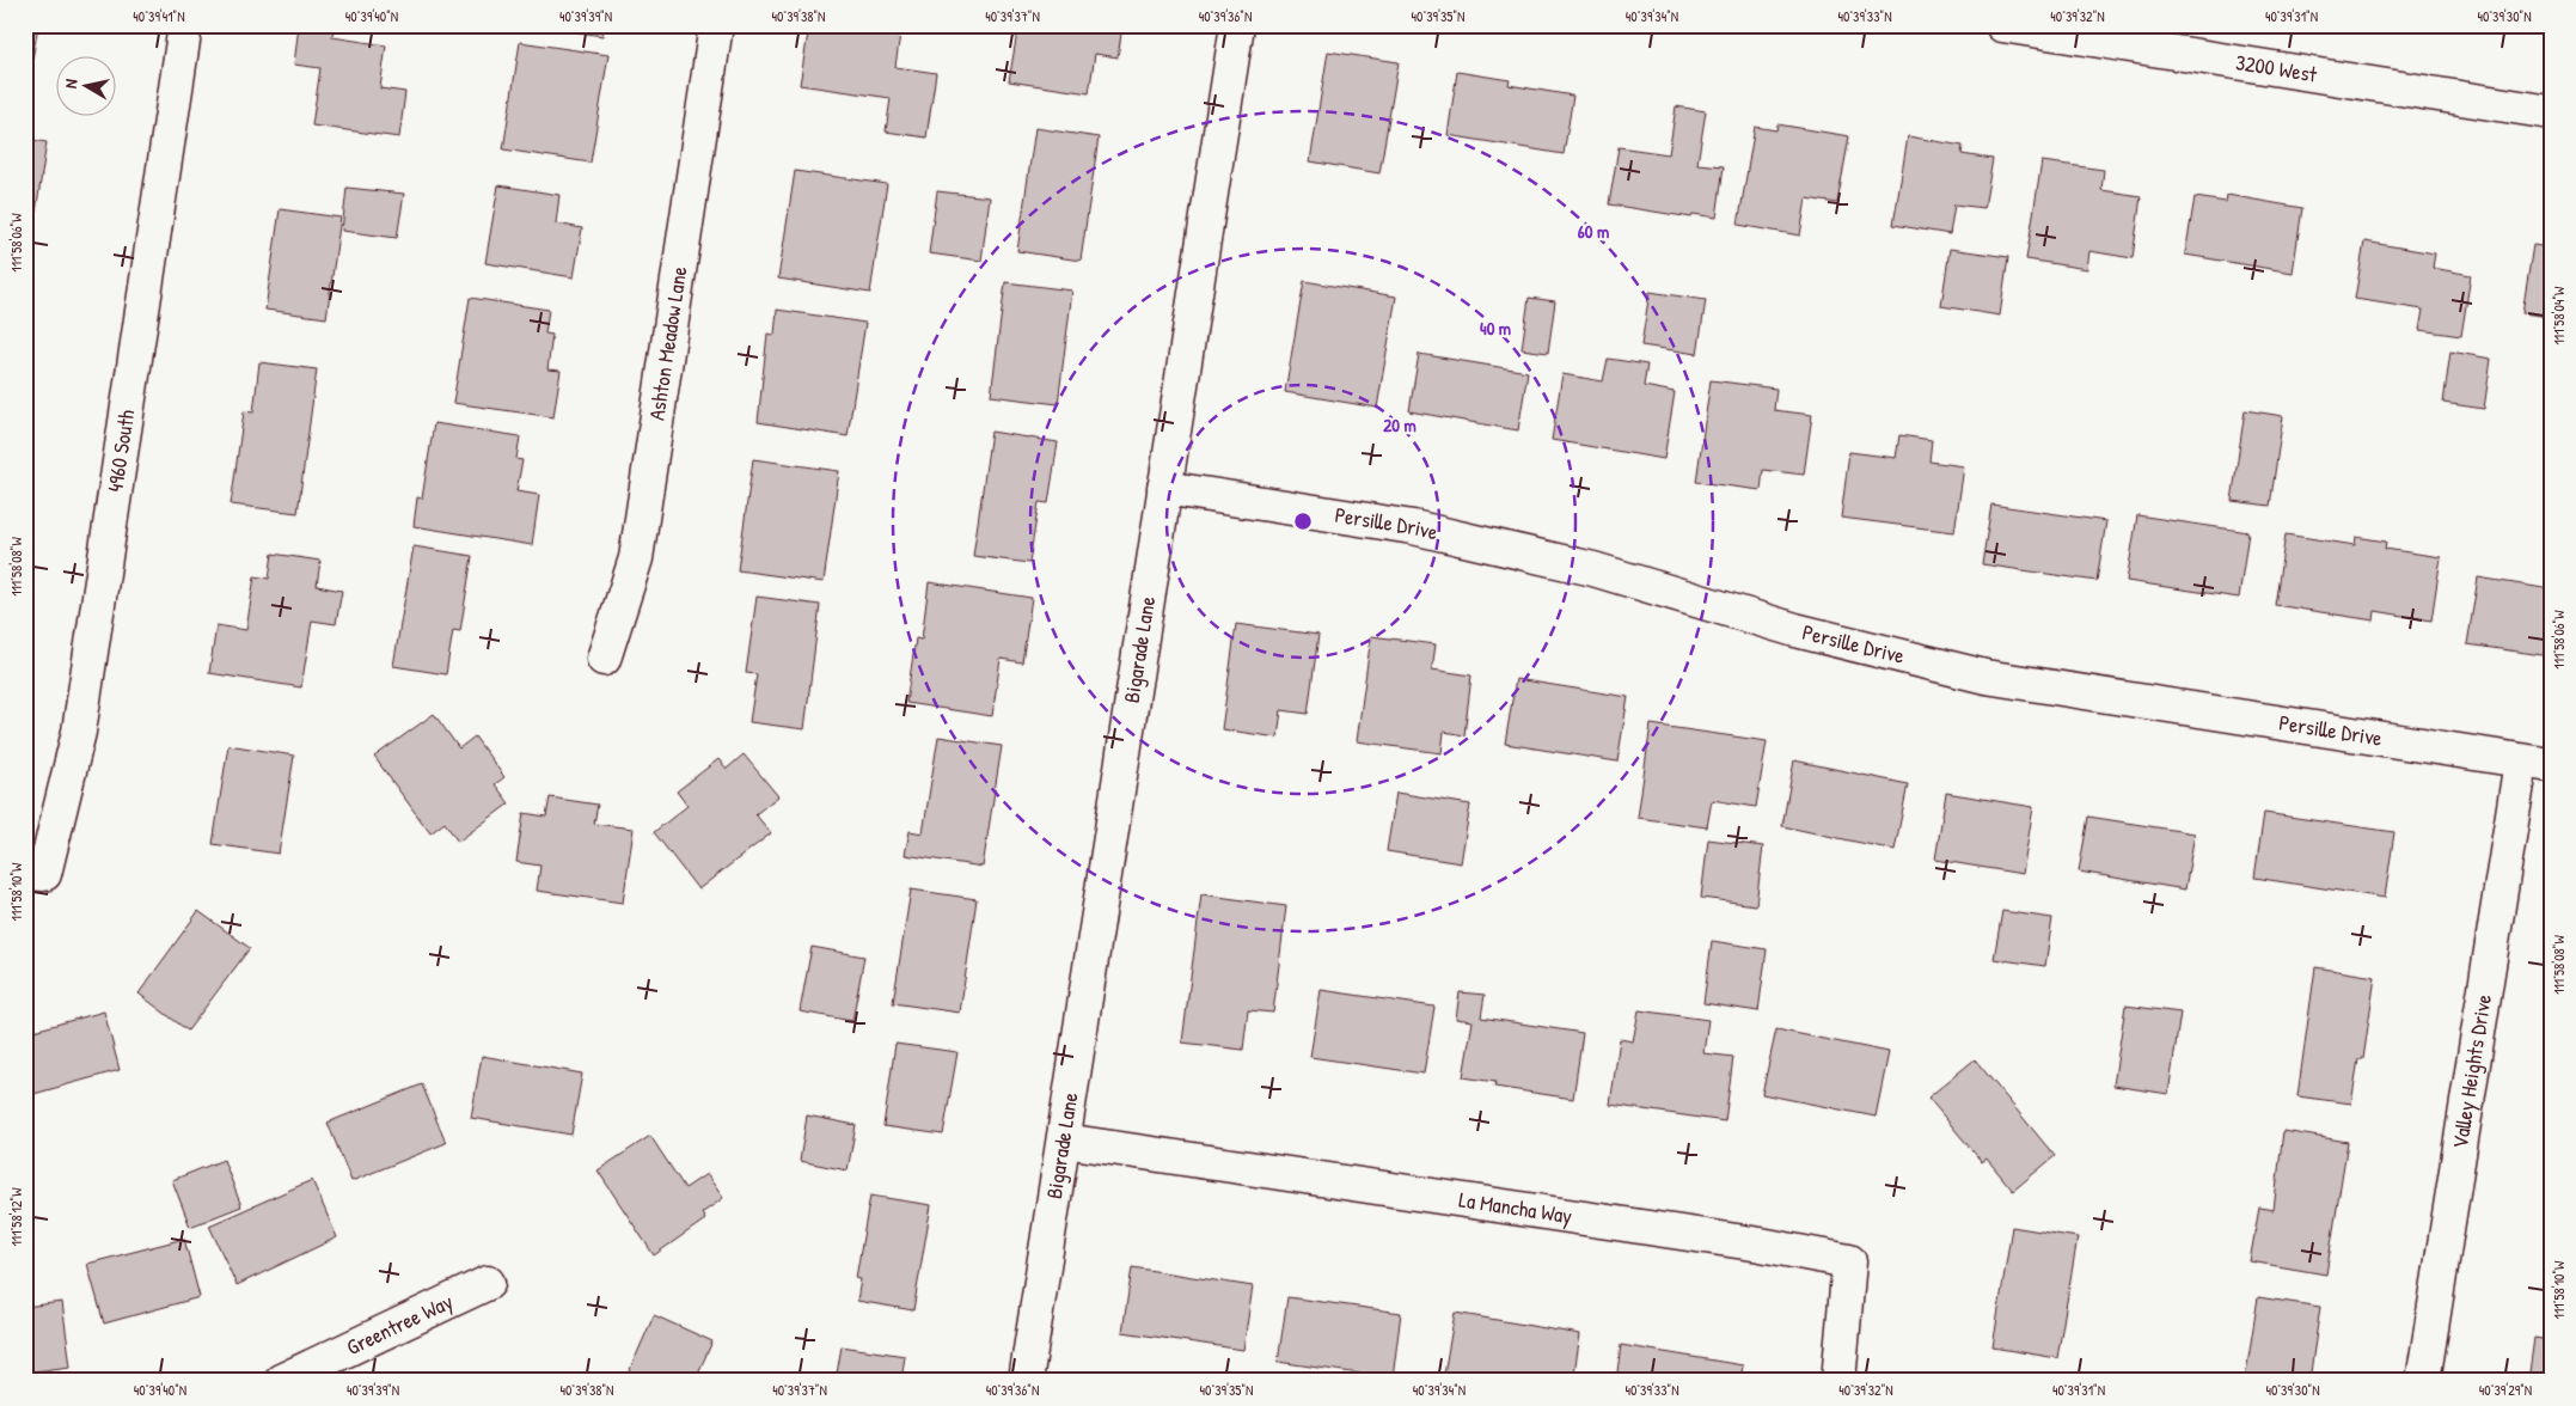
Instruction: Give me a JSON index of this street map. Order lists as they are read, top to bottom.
{
  "streets": {
    "street": [
      "3200 West",
      "Ashton Meadow Lane",
      "4960 South",
      "Persille Drive",
      "Bigarade Lane",
      "Valley Heights Drive",
      "La Mancha Way",
      "Greentree Way"
    ]
  },
  "crossings": [
    ["Persille Drive", "Bigarade Lane"],
    ["Persille Drive", "Valley Heights Drive"],
    ["Bigarade Lane", "La Mancha Way"]
  ],
  "north": "left",
  "coordinates": [
    "40°39'41\"N",
    "40°39'40\"N",
    "40°39'39\"N",
    "40°39'38\"N",
    "40°39'37\"N",
    "40°39'36\"N",
    "40°39'35\"N",
    "40°39'34\"N",
    "40°39'33\"N",
    "40°39'32\"N",
    "40°39'31\"N",
    "40°39'30\"N",
    "111°58'06\"W",
    "111°58'04\"W",
    "111°58'08\"W",
    "111°58'10\"W",
    "111°58'12\"W",
    "40°39'29\"N"
  ],
  "rings": ["60 m", "40 m", "20 m"]
}
